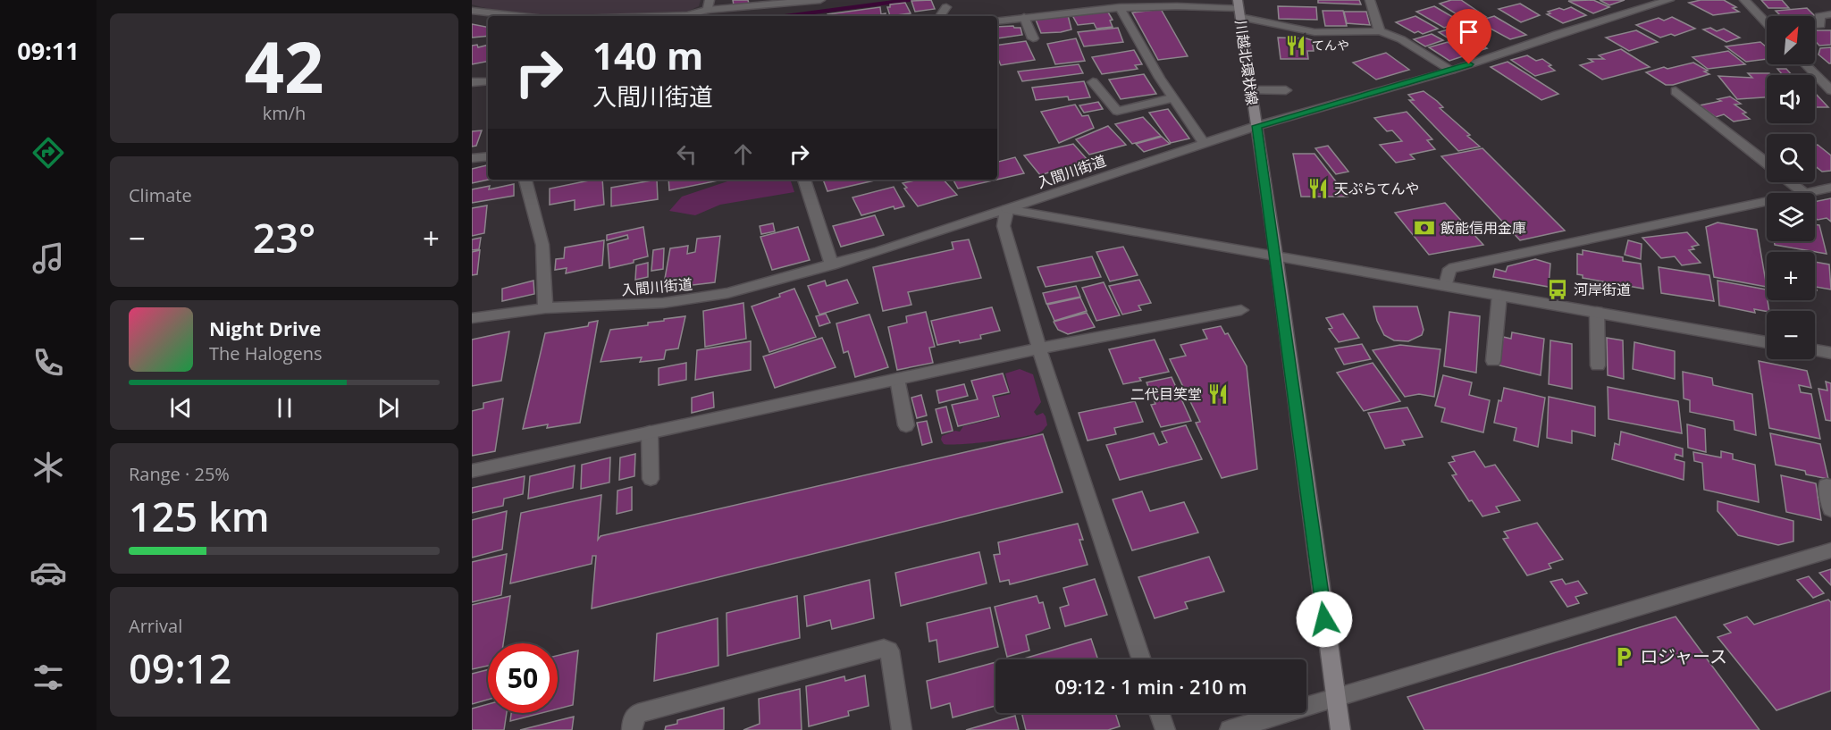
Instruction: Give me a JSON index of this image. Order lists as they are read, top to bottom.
{
  "streets": {
    "main road": ["川越北環状線"],
    "street": ["入間川街道"]
  },
  "crossings": [
    ["川越北環状線", "入間川街道"]
  ],
  "places": {
    "restaurant": ["てんや", "天ぷらてんや", "二代目笑堂"],
    "bank": ["飯能信用金庫"],
    "bus stop": ["河岸街道"],
    "parking": ["ロジャース"]
  },
  "north": "top right",
  "page": {
    "tabs": "09:11",
    "tile": [
      ["42", "km/h"],
      "Climate",
      ["Range · 25%", "125 km"],
      ["Arrival", "09:12"]
    ],
    "map_buttons": ["+", "−"],
    "turn": ["140 m", "入間川街道"],
    "heat": ["−", "23°", "+"],
    "song": ["Night Drive", "The Halogens"],
    "limit": "50",
    "trip": "09:12 · 1 min · 210 m"
  }
}
